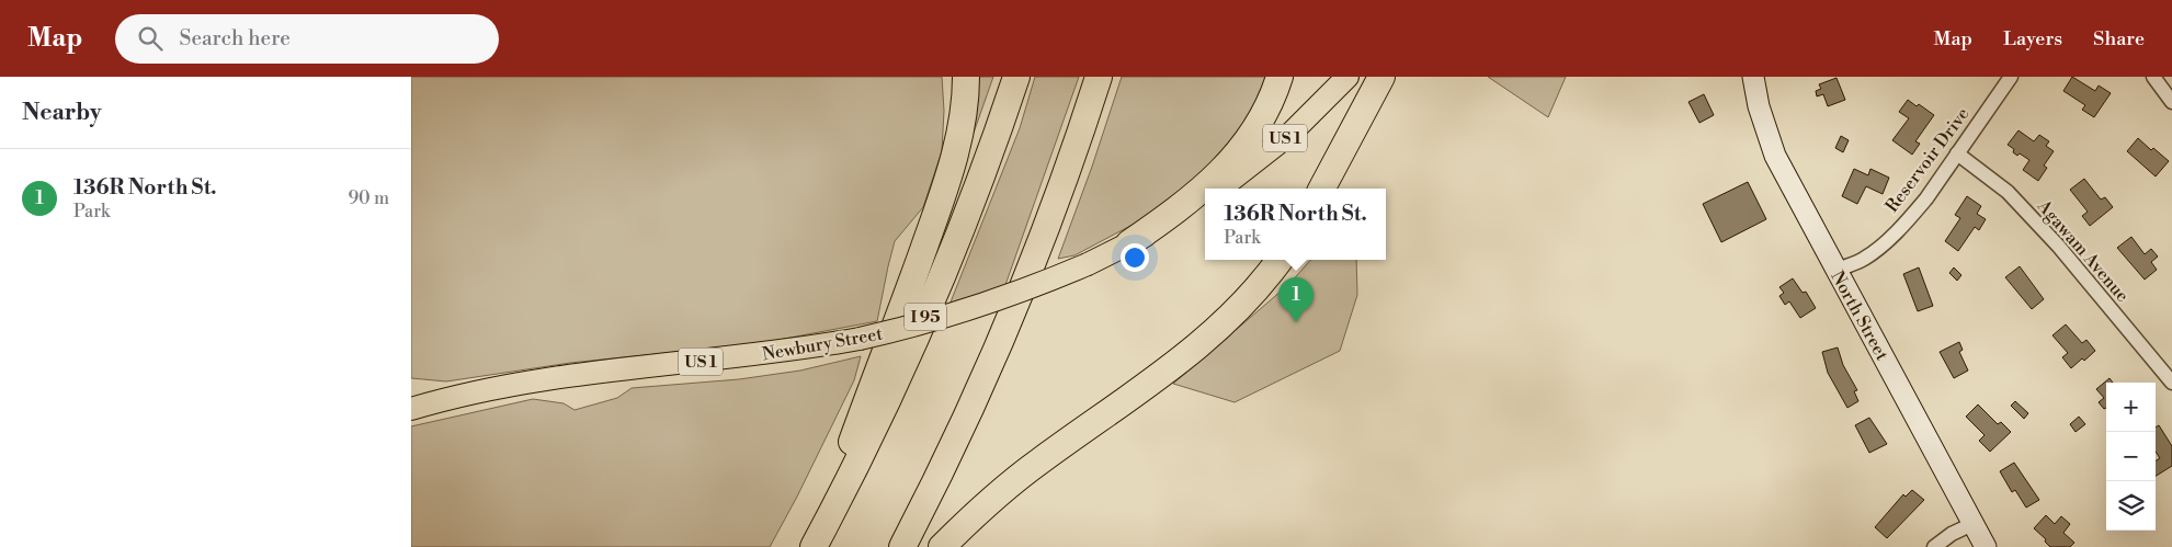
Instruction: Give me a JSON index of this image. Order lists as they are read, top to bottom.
{
  "streets": {
    "highway": ["I 95"],
    "main road": ["US 1", "Newbury Street"],
    "street": ["Reservoir Drive", "Agawam Avenue", "North Street"]
  },
  "crossings": [
    ["Reservoir Drive", "Agawam Avenue"],
    ["Reservoir Drive", "North Street"]
  ],
  "page": {
    "header": "Map",
    "search": "Search here",
    "nav": ["Map", "Layers", "Share"],
    "heading": "Nearby",
    "list": [
      {
        "mark": "1",
        "name": "136R North St.",
        "note": "Park",
        "value": "90 m"
      }
    ],
    "popup": ["136R North St.", "Park"],
    "pins": "1",
    "map_buttons": ["+", "−"]
  }
}
